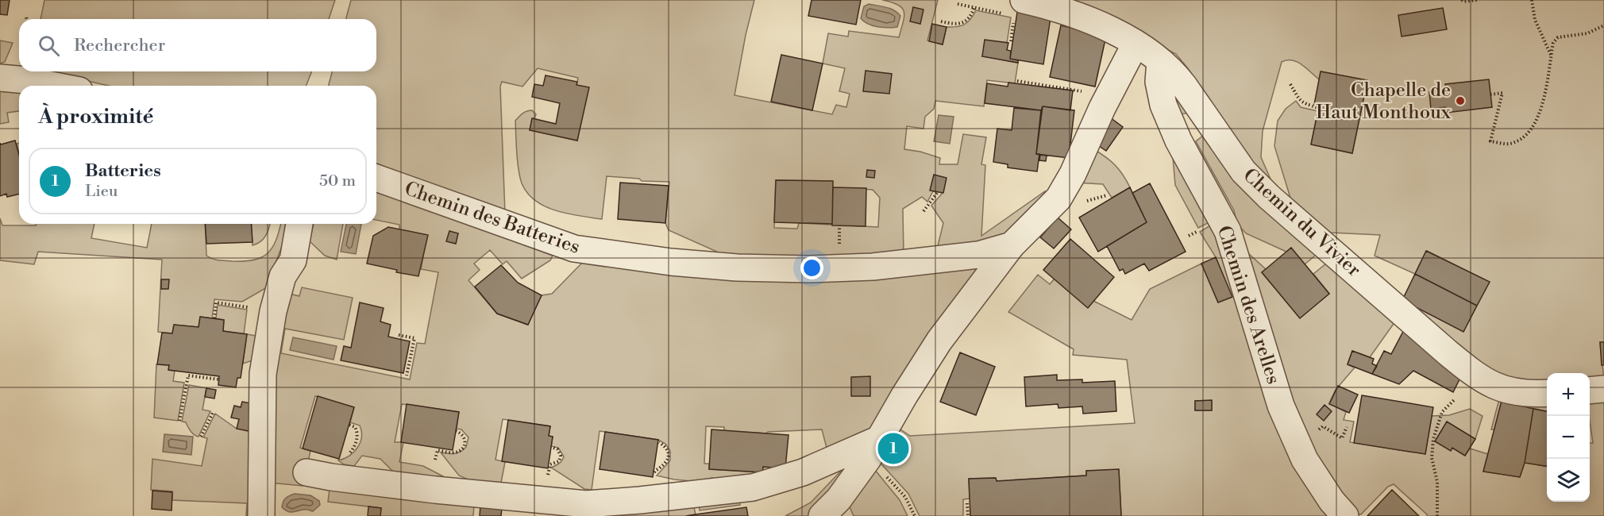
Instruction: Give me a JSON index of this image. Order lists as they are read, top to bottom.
{
  "streets": {
    "street": ["Chemin des Batteries", "Chemin du Vivier", "Chemin des Arelles"]
  },
  "crossings": [
    ["Chemin du Vivier", "Chemin des Arelles"]
  ],
  "places": ["Chapelle de Haut Monthoux"],
  "page": {
    "search": "Rechercher",
    "heading": "À proximité",
    "list": [
      {
        "mark": "1",
        "name": "Batteries",
        "note": "Lieu",
        "value": "50 m"
      }
    ],
    "map_buttons": ["+", "−"],
    "pins": "1"
  }
}
